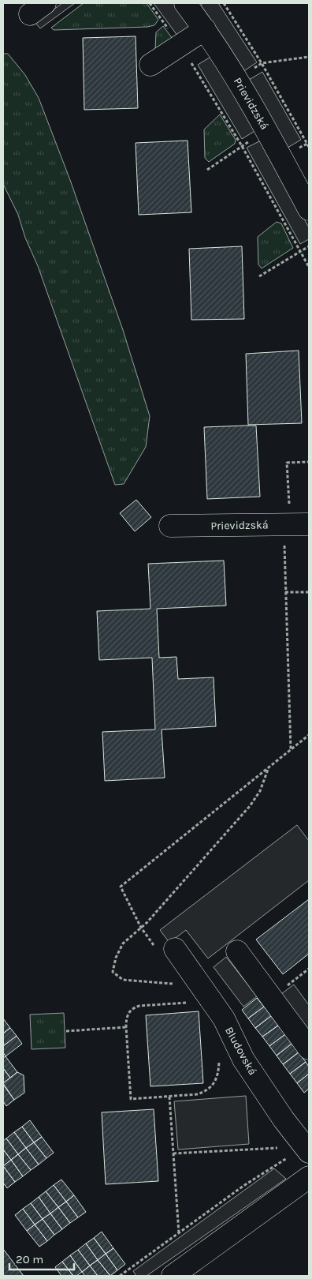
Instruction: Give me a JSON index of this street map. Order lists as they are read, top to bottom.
{
  "streets": {
    "street": ["Prievidzská", "Bludovská"]
  },
  "scale_bar": "20 m"
}
